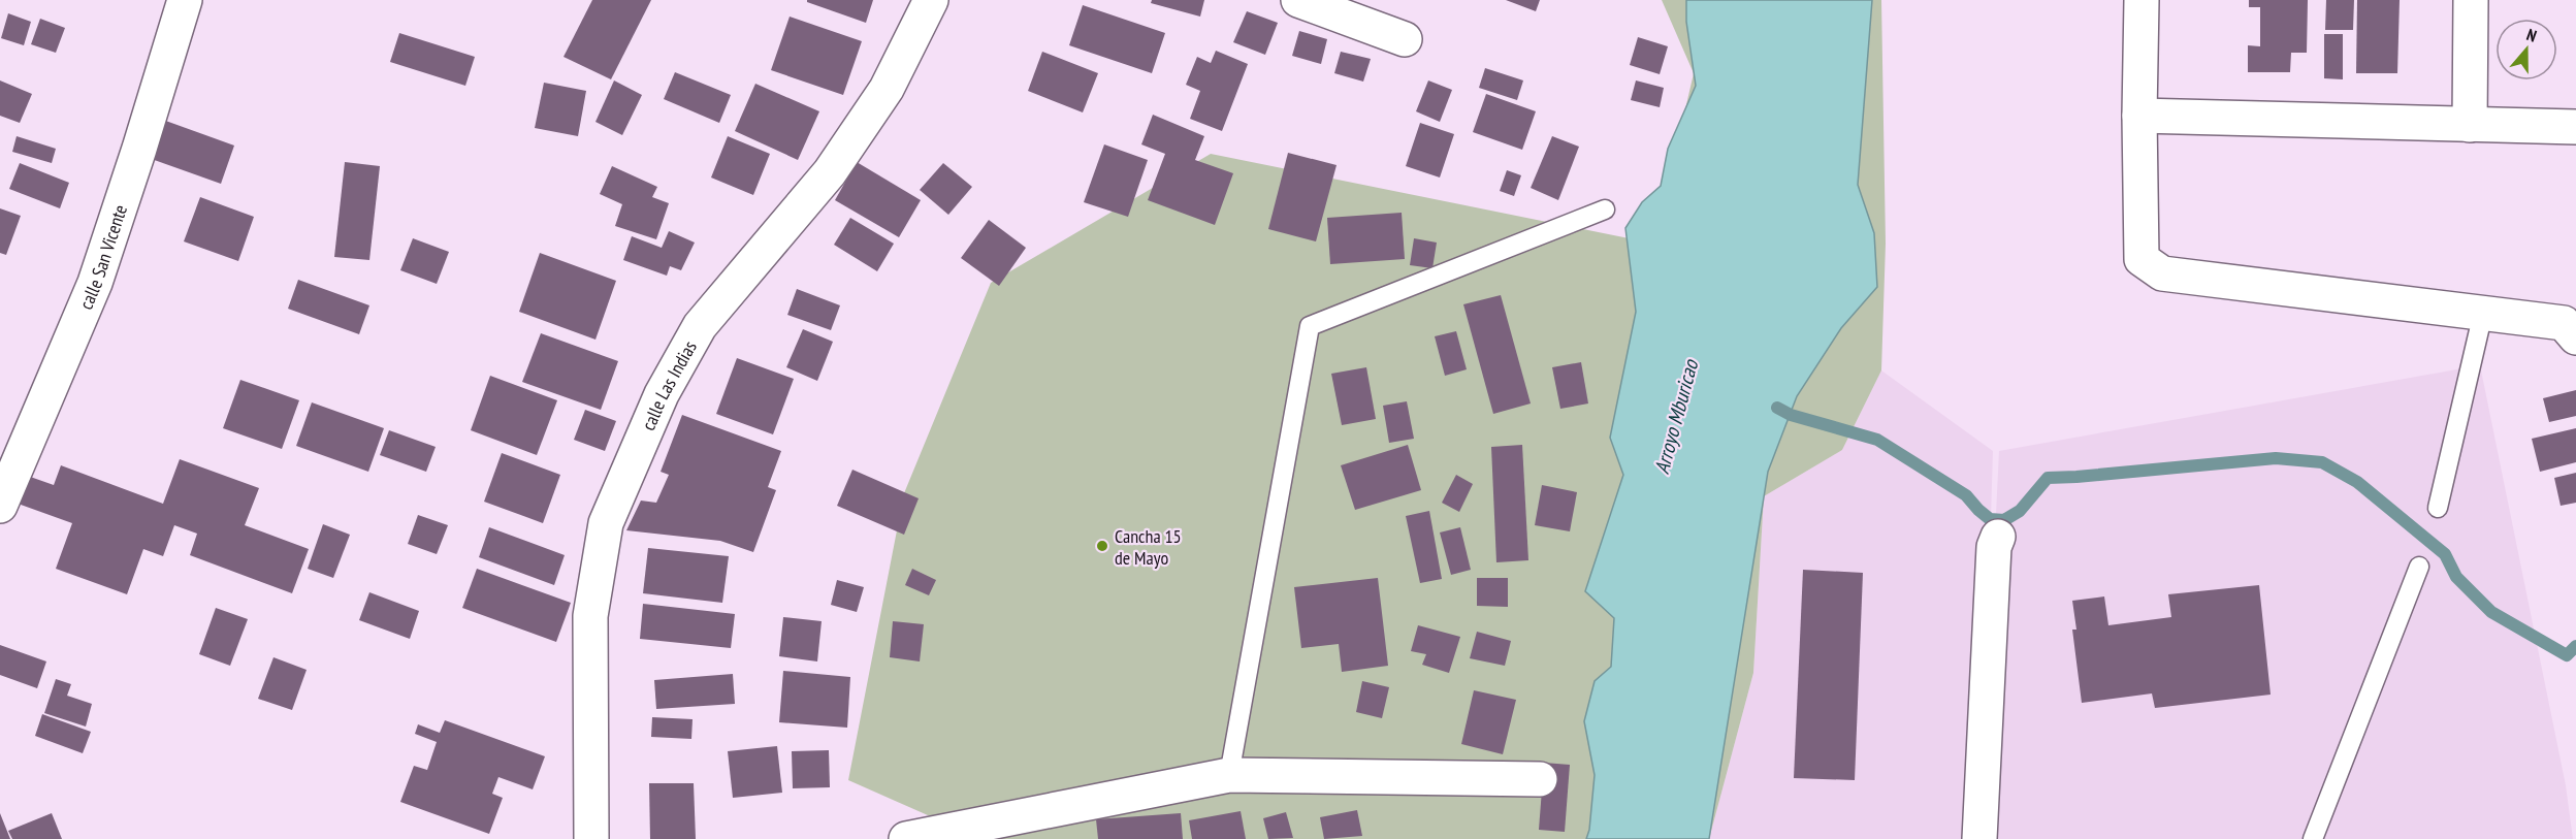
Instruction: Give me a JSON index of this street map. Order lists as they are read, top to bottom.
{
  "streets": {
    "street": ["calle San Vicente", "calle Las Indias"]
  },
  "water": ["Arroyo Mburicao"],
  "places": ["Cancha 15 de Mayo"],
  "north": "top"
}
